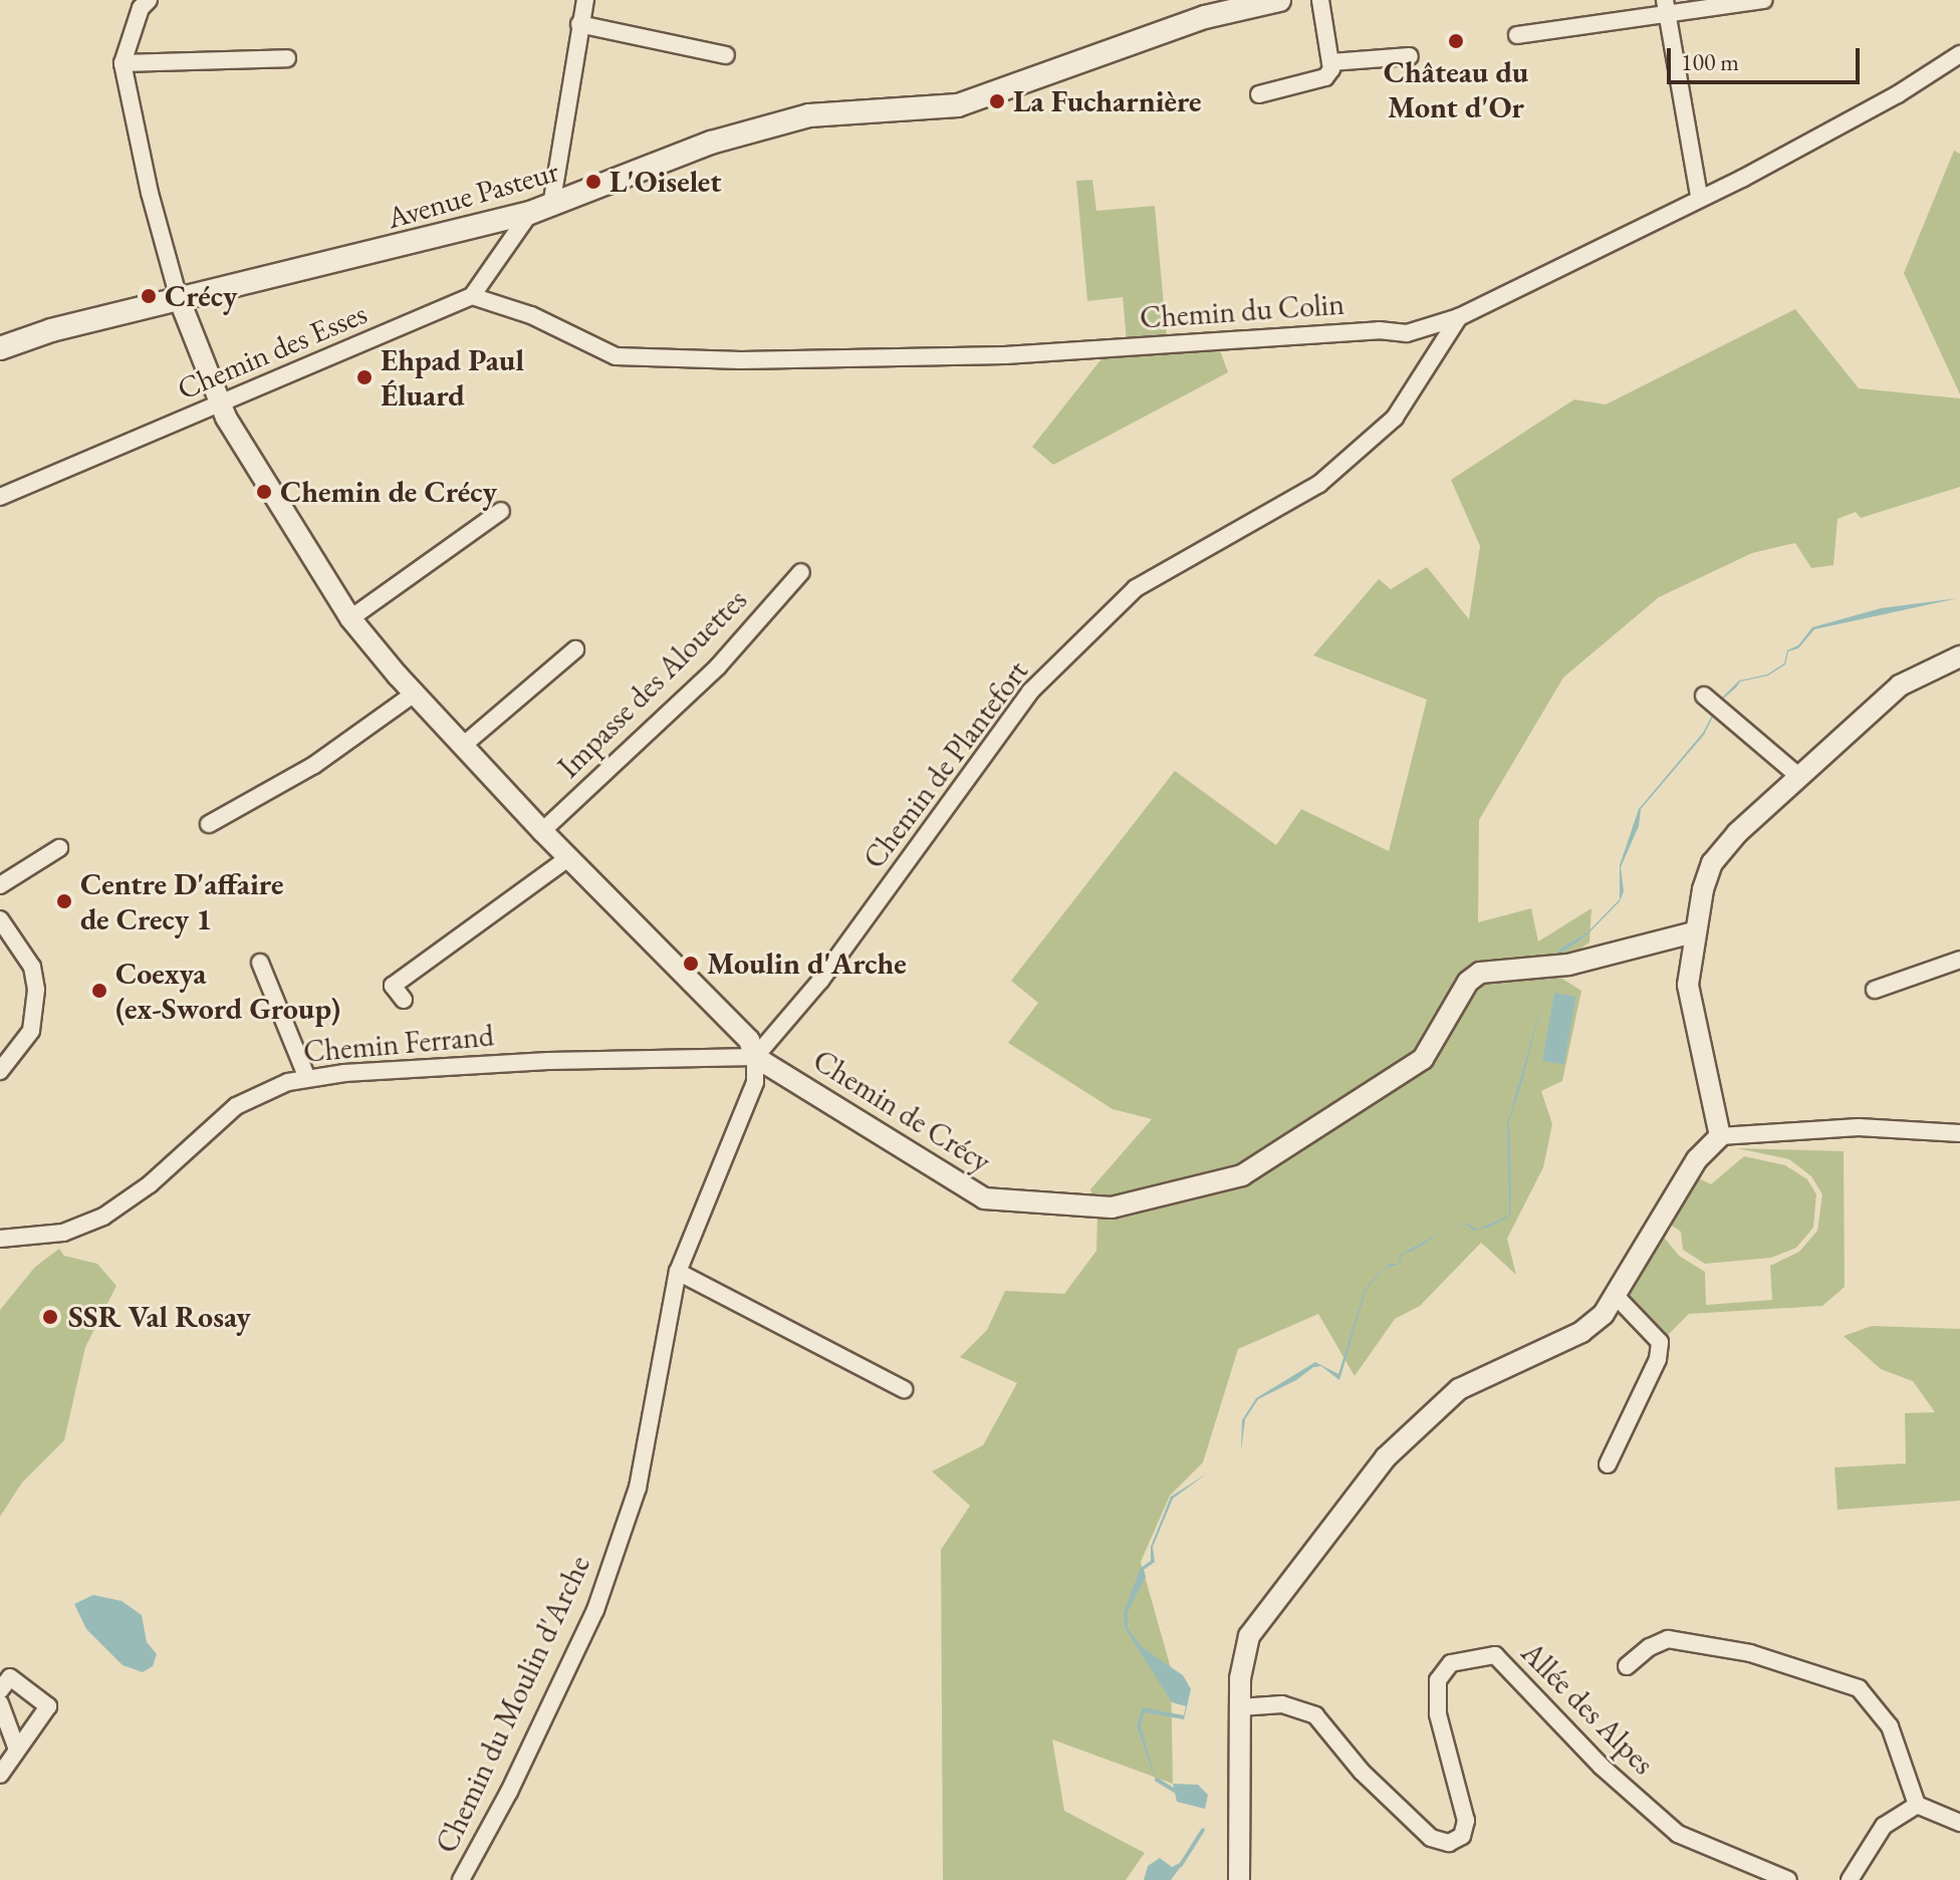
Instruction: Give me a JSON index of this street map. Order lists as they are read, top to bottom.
{
  "streets": {
    "main road": ["Avenue Pasteur"],
    "street": [
      "Chemin du Colin",
      "Chemin des Esses",
      "Impasse des Alouettes",
      "Chemin de Plantefort",
      "Chemin Ferrand",
      "Chemin de Crécy",
      "Chemin du Moulin d'Arche",
      "Allée des Alpes"
    ]
  },
  "crossings": [
    ["Avenue Pasteur", "Chemin de Crécy"],
    ["Chemin du Colin", "Chemin des Esses"],
    ["Chemin du Colin", "Chemin de Plantefort"],
    ["Chemin des Esses", "Chemin de Crécy"],
    ["Impasse des Alouettes", "Chemin de Crécy"],
    ["Chemin de Plantefort", "Chemin Ferrand"],
    ["Chemin de Plantefort", "Chemin de Crécy"],
    ["Chemin de Plantefort", "Chemin du Moulin d'Arche"],
    ["Chemin Ferrand", "Chemin de Crécy"],
    ["Chemin Ferrand", "Chemin du Moulin d'Arche"],
    ["Chemin de Crécy", "Chemin du Moulin d'Arche"]
  ],
  "places": [
    "Château du Mont d'Or",
    "La Fucharnière",
    "L'Oiselet",
    "Crécy",
    "Ehpad Paul Éluard",
    "Chemin de Crécy",
    "Centre D'affaire de Crecy 1",
    "Moulin d'Arche",
    "Coexya (ex-Sword Group)",
    "SSR Val Rosay"
  ],
  "scale_bar": "100 m"
}
